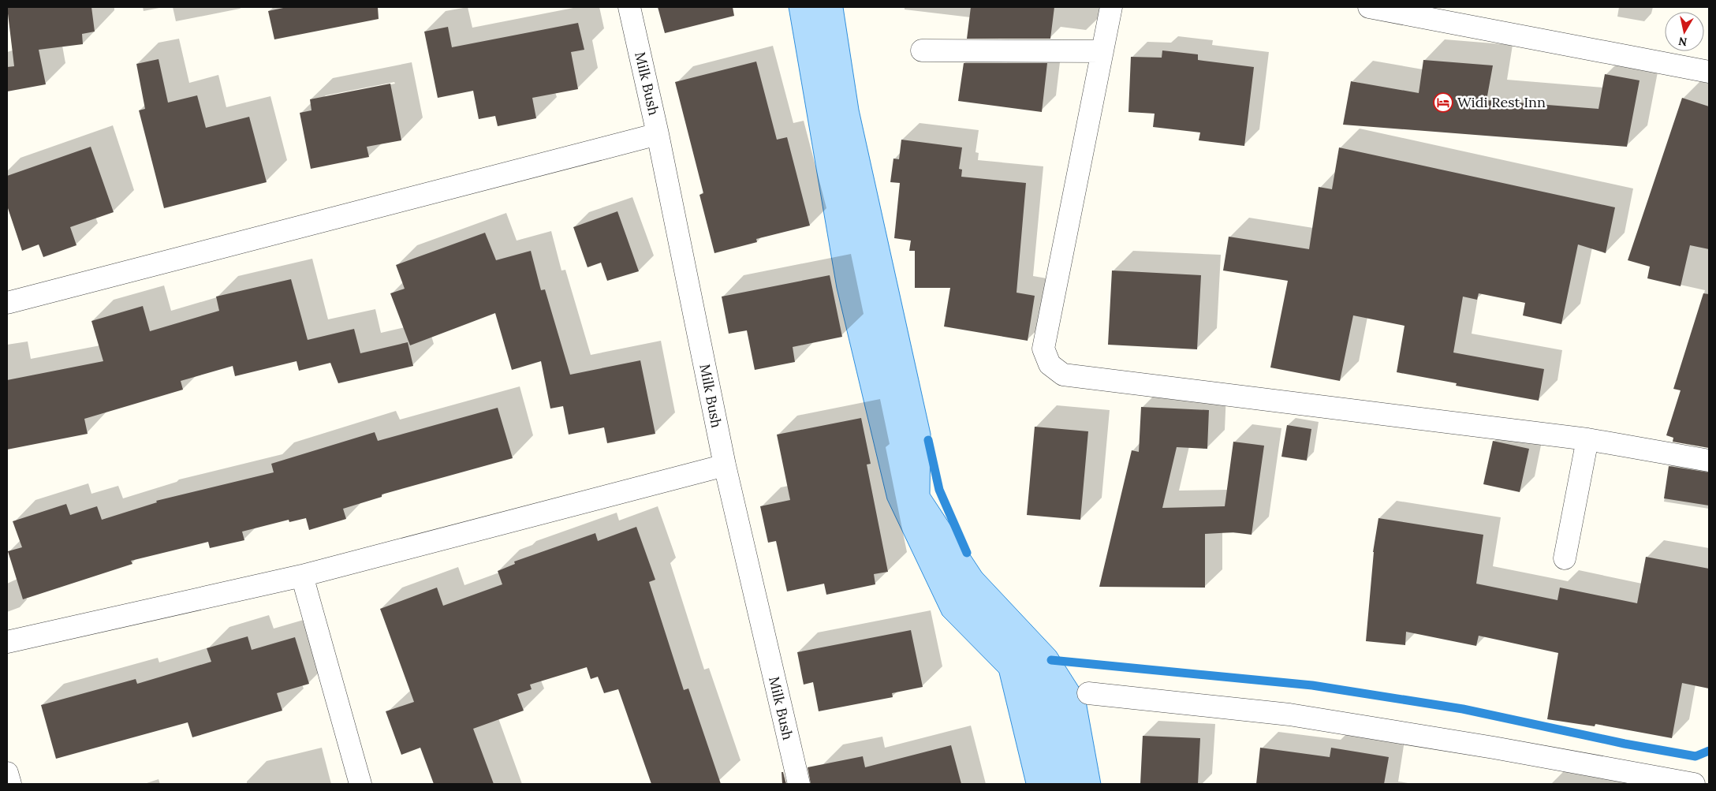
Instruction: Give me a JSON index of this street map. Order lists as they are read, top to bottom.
{
  "streets": {
    "street": ["Milk Bush"]
  },
  "places": {
    "hotel": ["Widi Rest Inn"]
  },
  "north": "bottom"
}
